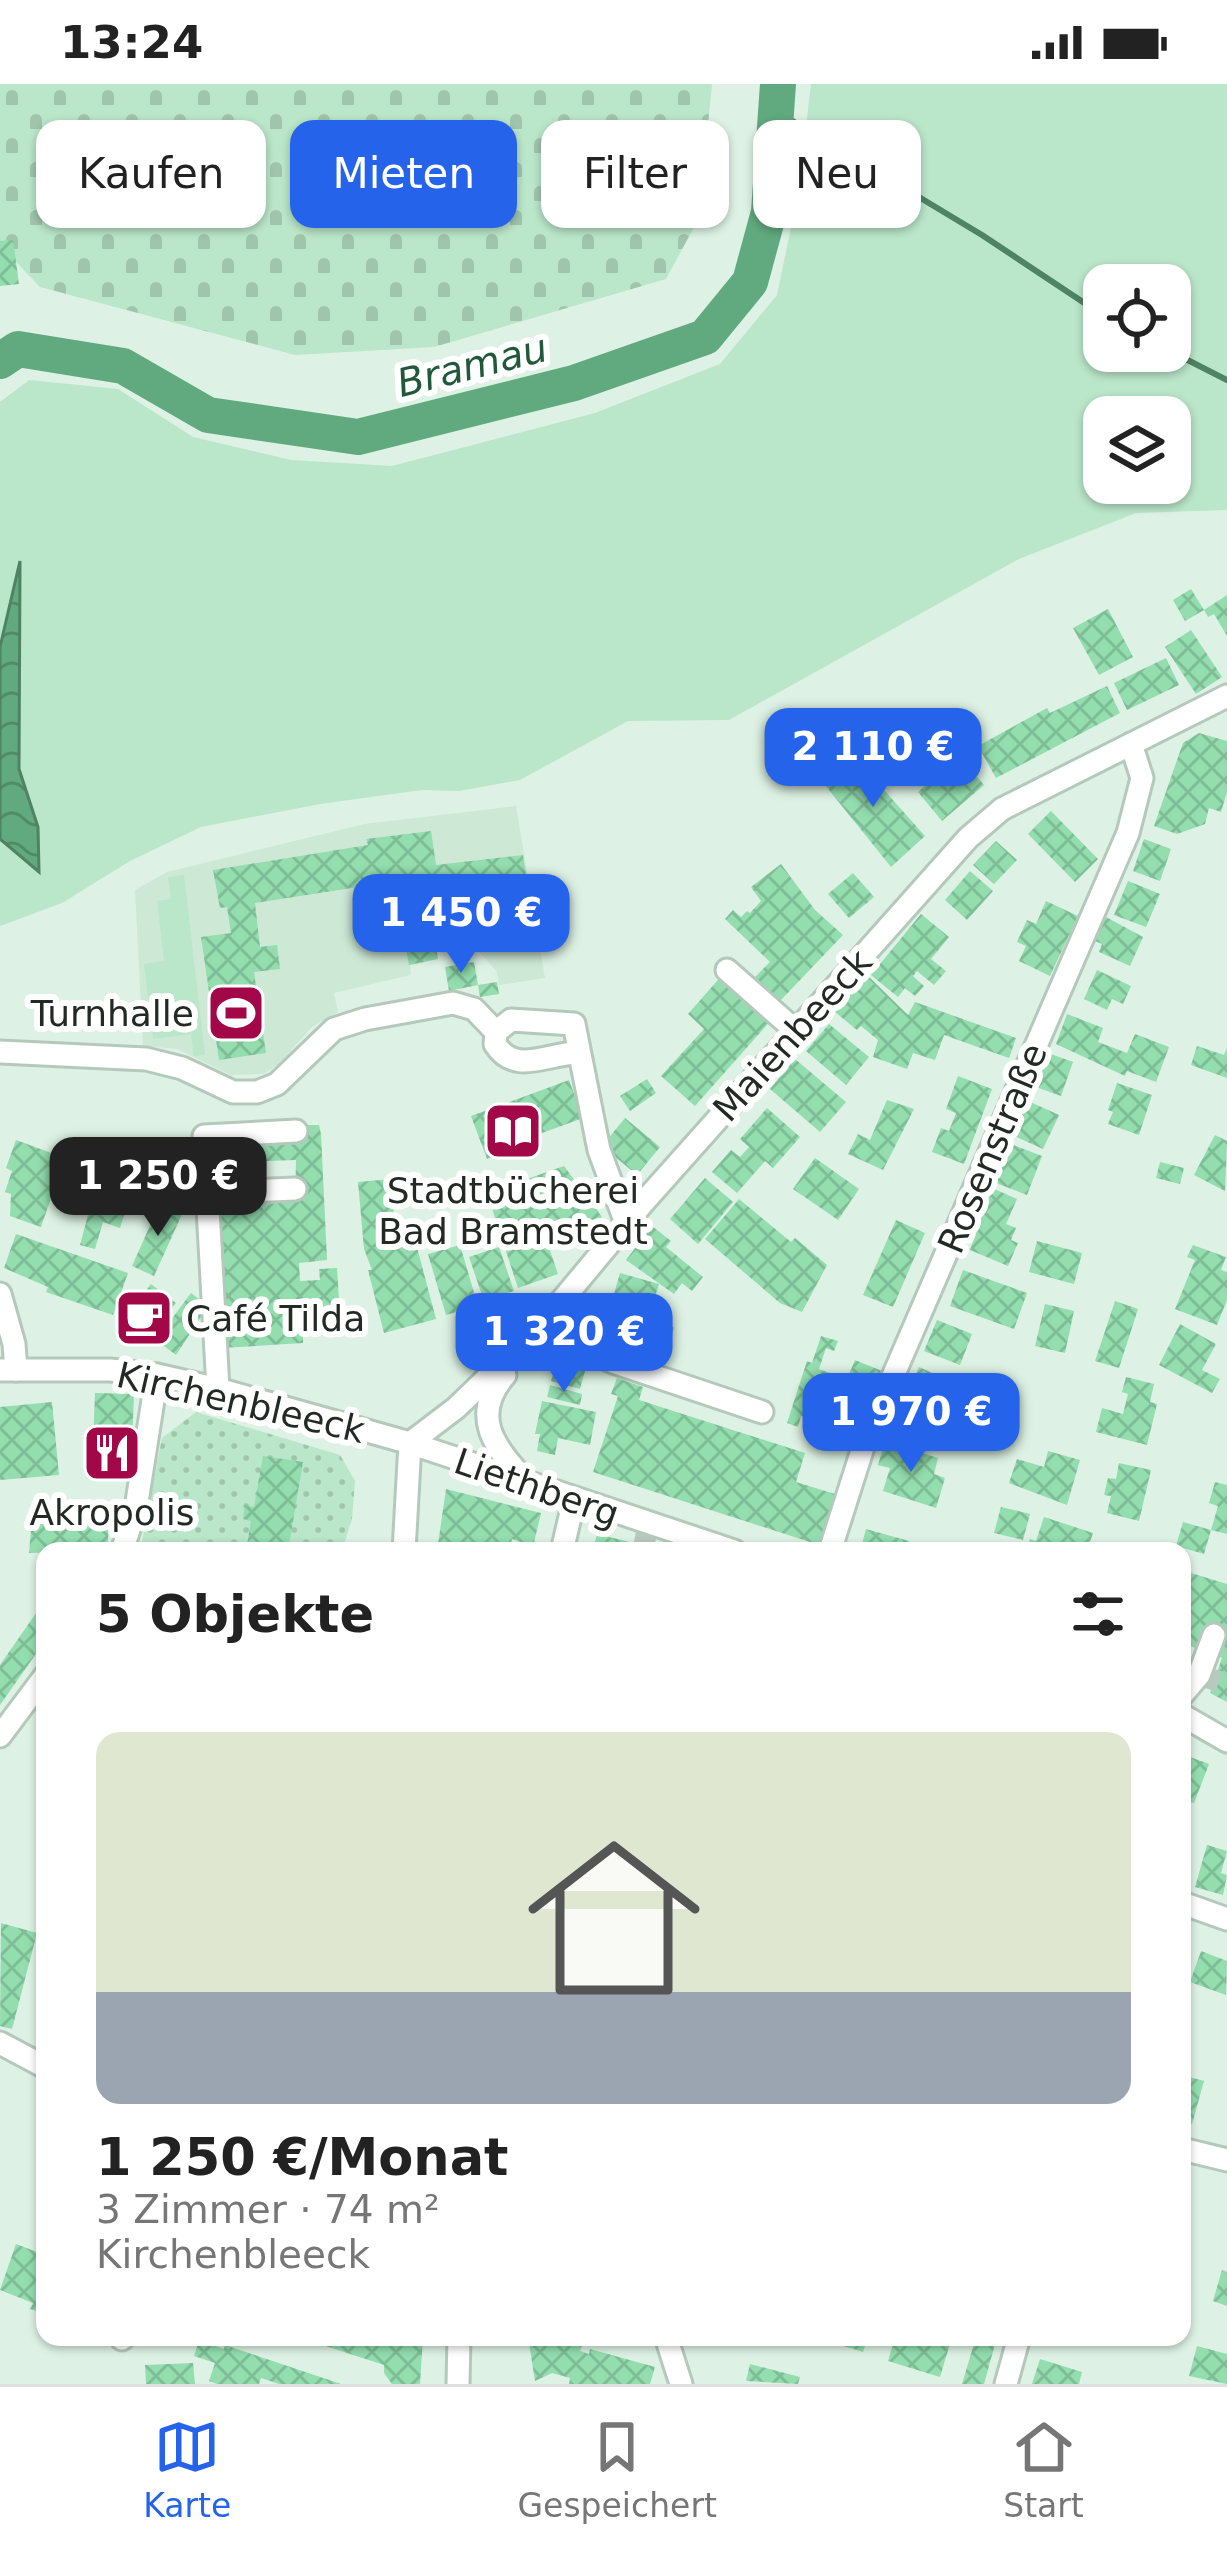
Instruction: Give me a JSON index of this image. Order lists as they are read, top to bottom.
{
  "streets": {
    "street": [
      "Maienbeeck",
      "Rosenstraße",
      "Kirchenbleeck",
      "Liethberg"
    ]
  },
  "crossings": [
    ["Maienbeeck", "Rosenstraße"],
    ["Maienbeeck", "Kirchenbleeck"],
    ["Maienbeeck", "Liethberg"],
    ["Kirchenbleeck", "Liethberg"]
  ],
  "water": ["Bramau"],
  "places": {
    "sports": ["Turnhalle"],
    "library": ["Stadtbücherei Bad Bramstedt"],
    "cafe": ["Café Tilda"],
    "restaurant": ["Akropolis"]
  },
  "page": {
    "status": "13:24",
    "chip": [
      "Kaufen",
      "Mieten",
      "Filter",
      "Neu"
    ],
    "price": [
      "2 110 €",
      "1 450 €",
      "1 250 €",
      "1 320 €",
      "1 970 €"
    ],
    "heading": "5 Objekte",
    "list": [
      {
        "name": "1 250 €/Monat",
        "note": "3 Zimmer · 74 m² · Kirchenbleeck"
      }
    ],
    "tabs": ["Karte", "Gespeichert", "Start"]
  }
}
